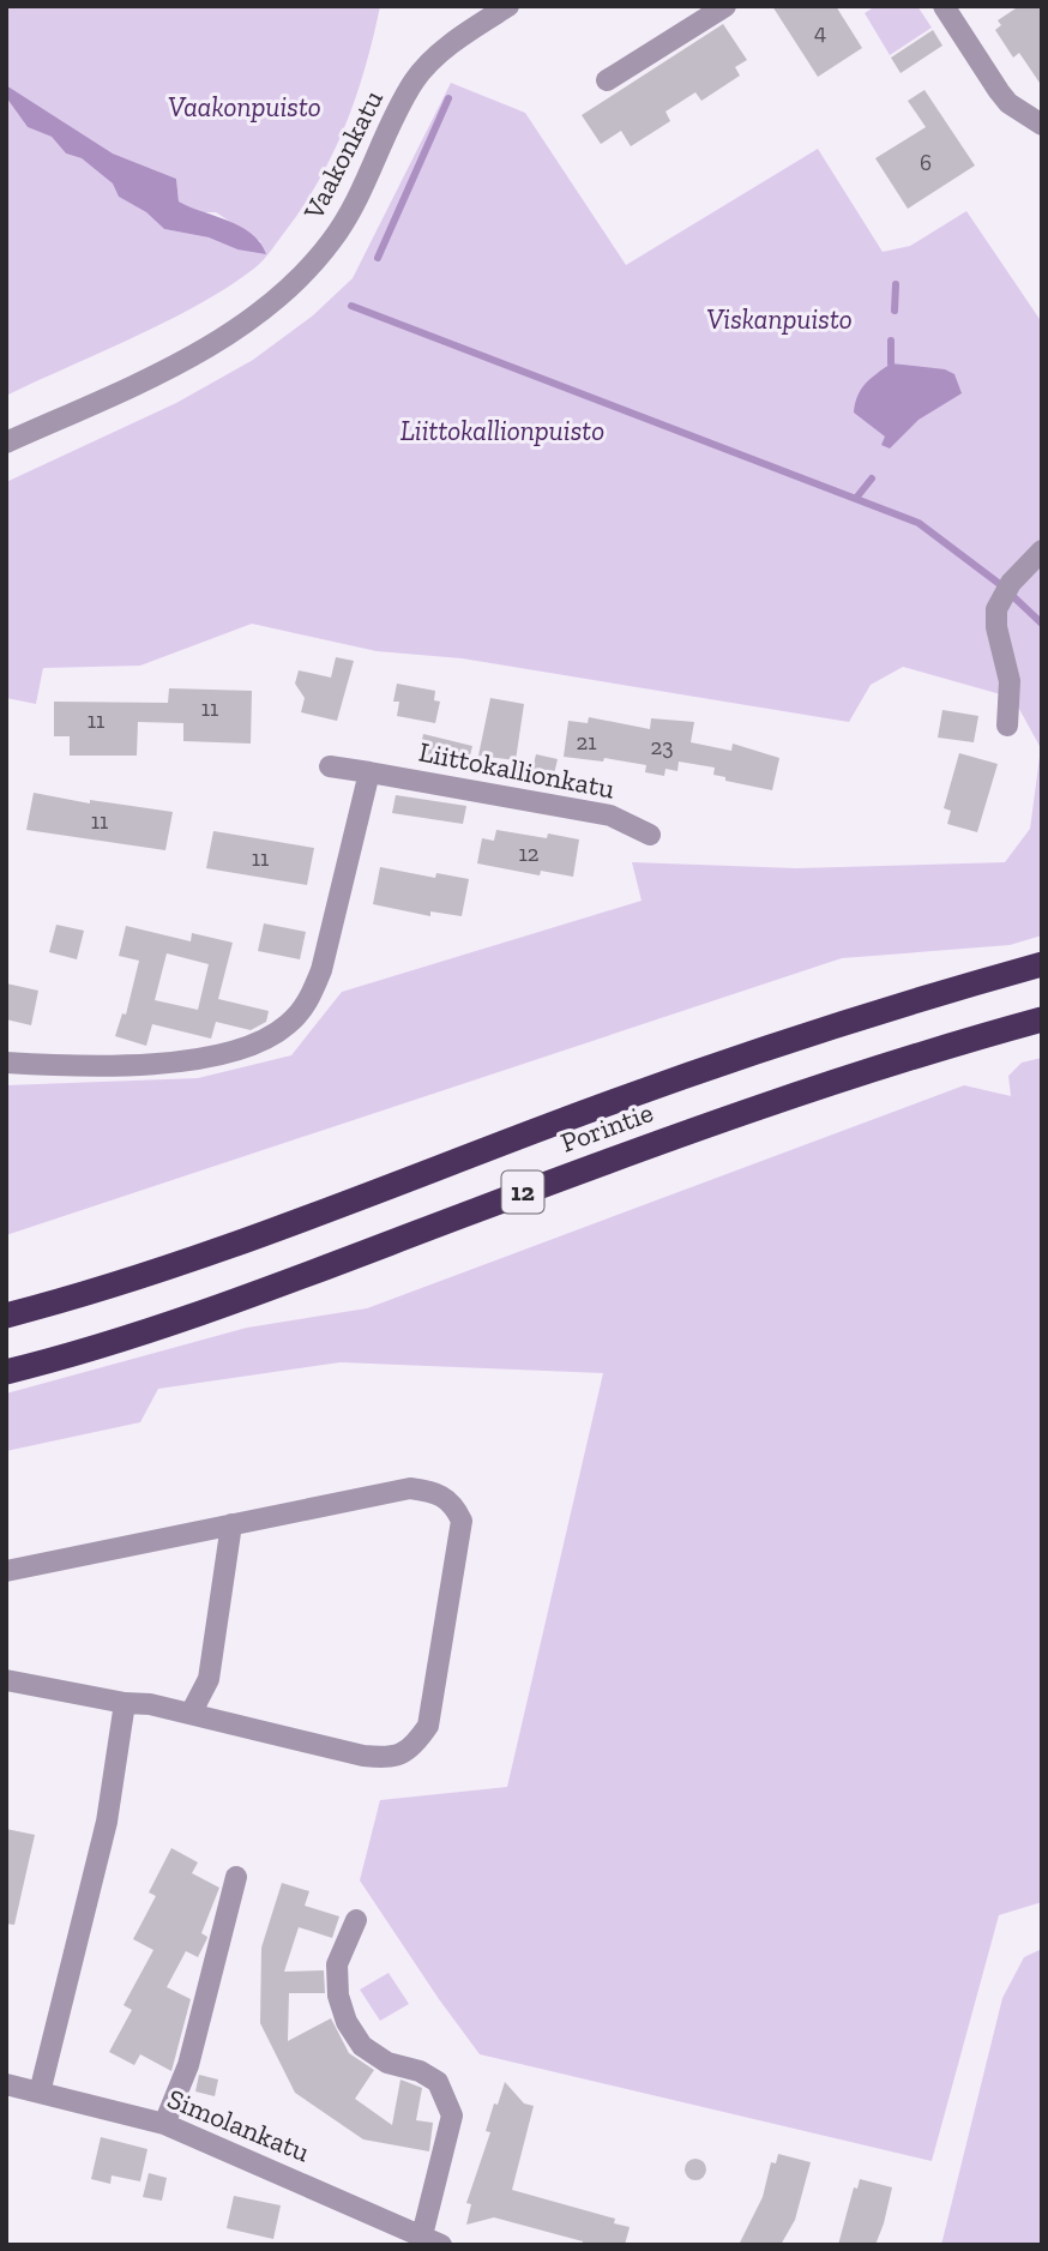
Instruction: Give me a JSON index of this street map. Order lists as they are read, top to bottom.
{
  "streets": {
    "highway": ["Porintie", "12"],
    "street": ["Vaakonkatu", "Liittokallionkatu", "Simolankatu"]
  },
  "parks": ["Vaakonpuisto", "Viskanpuisto", "Liittokallionpuisto"],
  "house_numbers": [
    "4",
    "6",
    "11",
    "11",
    "21",
    "23",
    "11",
    "12",
    "11"
  ]
}
